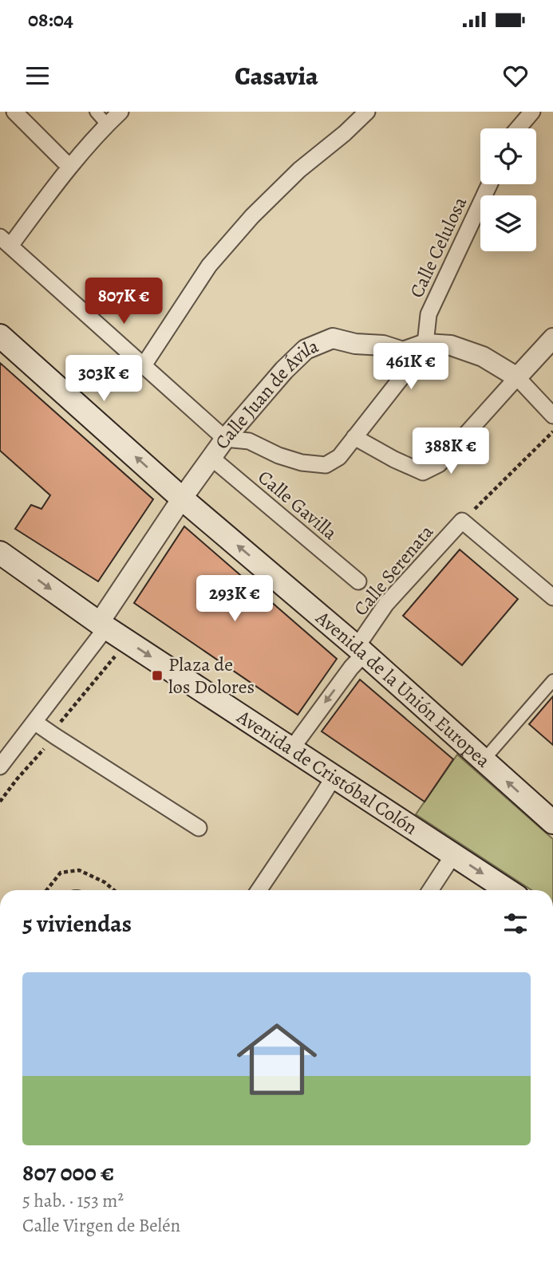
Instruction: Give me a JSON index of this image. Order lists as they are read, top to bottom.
{
  "streets": {
    "main road": ["Avenida de la Unión Europea", "Avenida de Cristóbal Colón"],
    "street": [
      "Calle Celulosa",
      "Calle Juan de Ávila",
      "Calle Gavilla",
      "Calle Serenata"
    ]
  },
  "crossings": [
    ["Calle Celulosa", "Calle Juan de Ávila"],
    ["Calle Juan de Ávila", "Calle Gavilla"],
    ["Calle Juan de Ávila", "Avenida de la Unión Europea"],
    ["Calle Juan de Ávila", "Avenida de Cristóbal Colón"],
    ["Calle Serenata", "Avenida de la Unión Europea"],
    ["Calle Serenata", "Avenida de Cristóbal Colón"]
  ],
  "one_way": ["Calle Serenata", "Avenida de la Unión Europea", "Avenida de Cristóbal Colón"],
  "places": {
    "transit": ["Plaza de los Dolores"]
  },
  "page": {
    "status": "08:04",
    "header": "Casavia",
    "price": [
      "807K €",
      "461K €",
      "303K €",
      "388K €",
      "293K €"
    ],
    "heading": "5 viviendas",
    "list": [
      {
        "name": "807 000 €",
        "note": "5 hab. · 153 m² · Calle Virgen de Belén"
      }
    ]
  }
}
